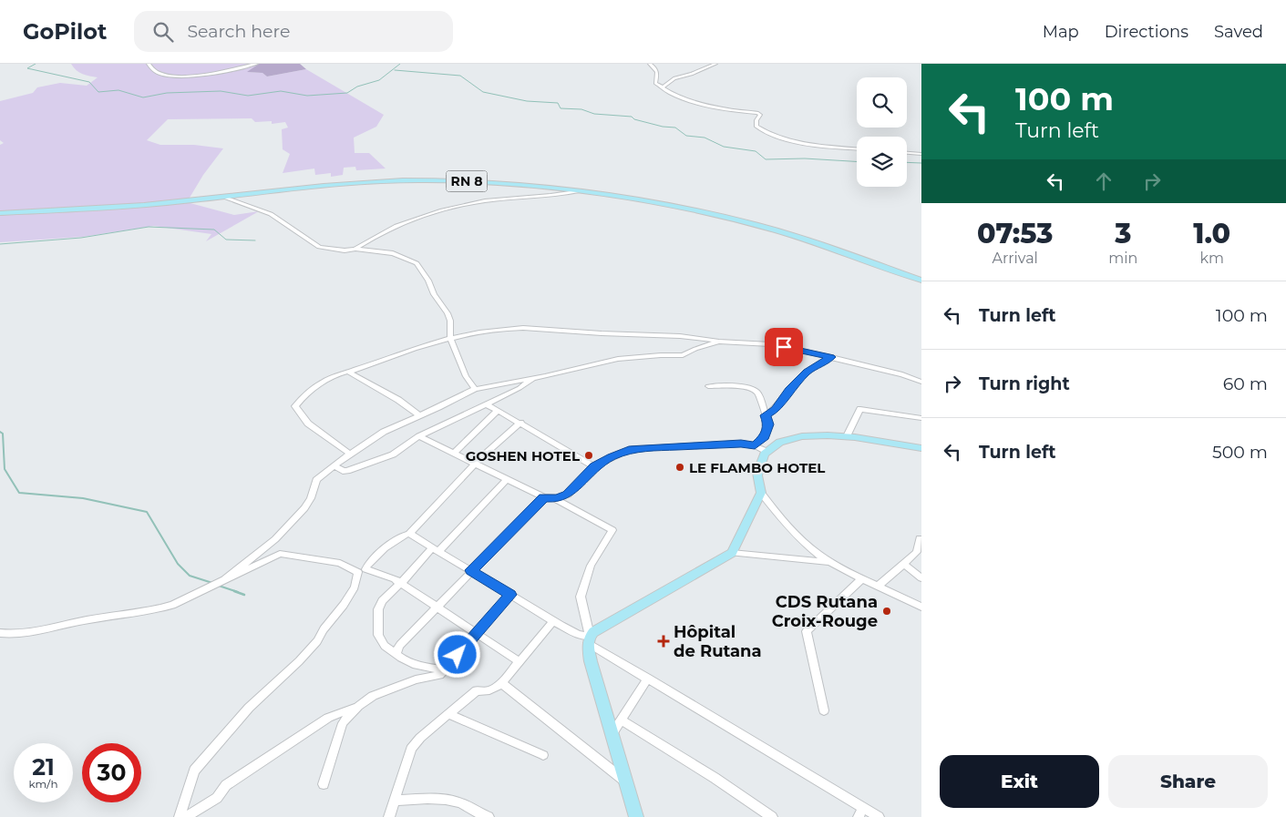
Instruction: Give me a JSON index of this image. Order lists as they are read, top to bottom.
{
  "streets": {
    "main road": ["RN 8"]
  },
  "places": {
    "other": ["GOSHEN HOTEL", "LE FLAMBO HOTEL", "CDS Rutana Croix-Rouge"],
    "health": ["Hôpital de Rutana"]
  },
  "page": {
    "header": "GoPilot",
    "search": "Search here",
    "nav": ["Map", "Directions", "Saved"],
    "turn": ["100 m", "Turn left"],
    "eta": [
      "07:53",
      "Arrival",
      "3",
      "min",
      "1.0",
      "km"
    ],
    "list": [
      {
        "name": "Turn left",
        "value": "100 m"
      },
      {
        "name": "Turn right",
        "value": "60 m"
      },
      {
        "name": "Turn left",
        "value": "500 m"
      }
    ],
    "speed": "21 km/h",
    "limit": "30",
    "buttons": ["Exit", "Share"]
  }
}
